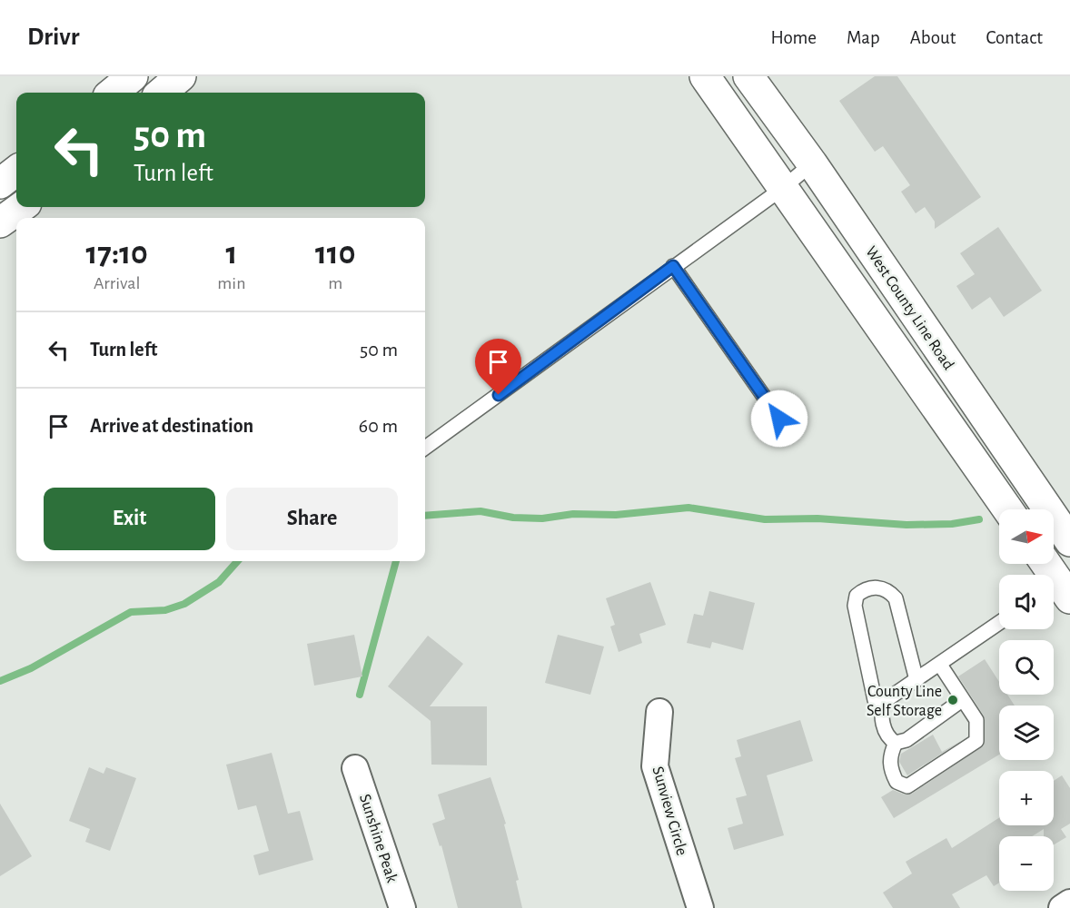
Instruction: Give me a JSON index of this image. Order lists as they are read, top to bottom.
{
  "streets": {
    "main road": ["West County Line Road"],
    "street": ["Sunview Circle", "Sunshine Peak"]
  },
  "places": ["County Line Self Storage"],
  "north": "right",
  "page": {
    "header": "Drivr",
    "nav": [
      "Home",
      "Map",
      "About",
      "Contact"
    ],
    "turn": ["50 m", "Turn left"],
    "eta": [
      "17:10",
      "Arrival",
      "1",
      "min",
      "110",
      "m"
    ],
    "list": [
      {
        "name": "Turn left",
        "value": "50 m"
      },
      {
        "name": "Arrive at destination",
        "value": "60 m"
      }
    ],
    "buttons": ["Exit", "Share"],
    "map_buttons": ["+", "−"]
  }
}
